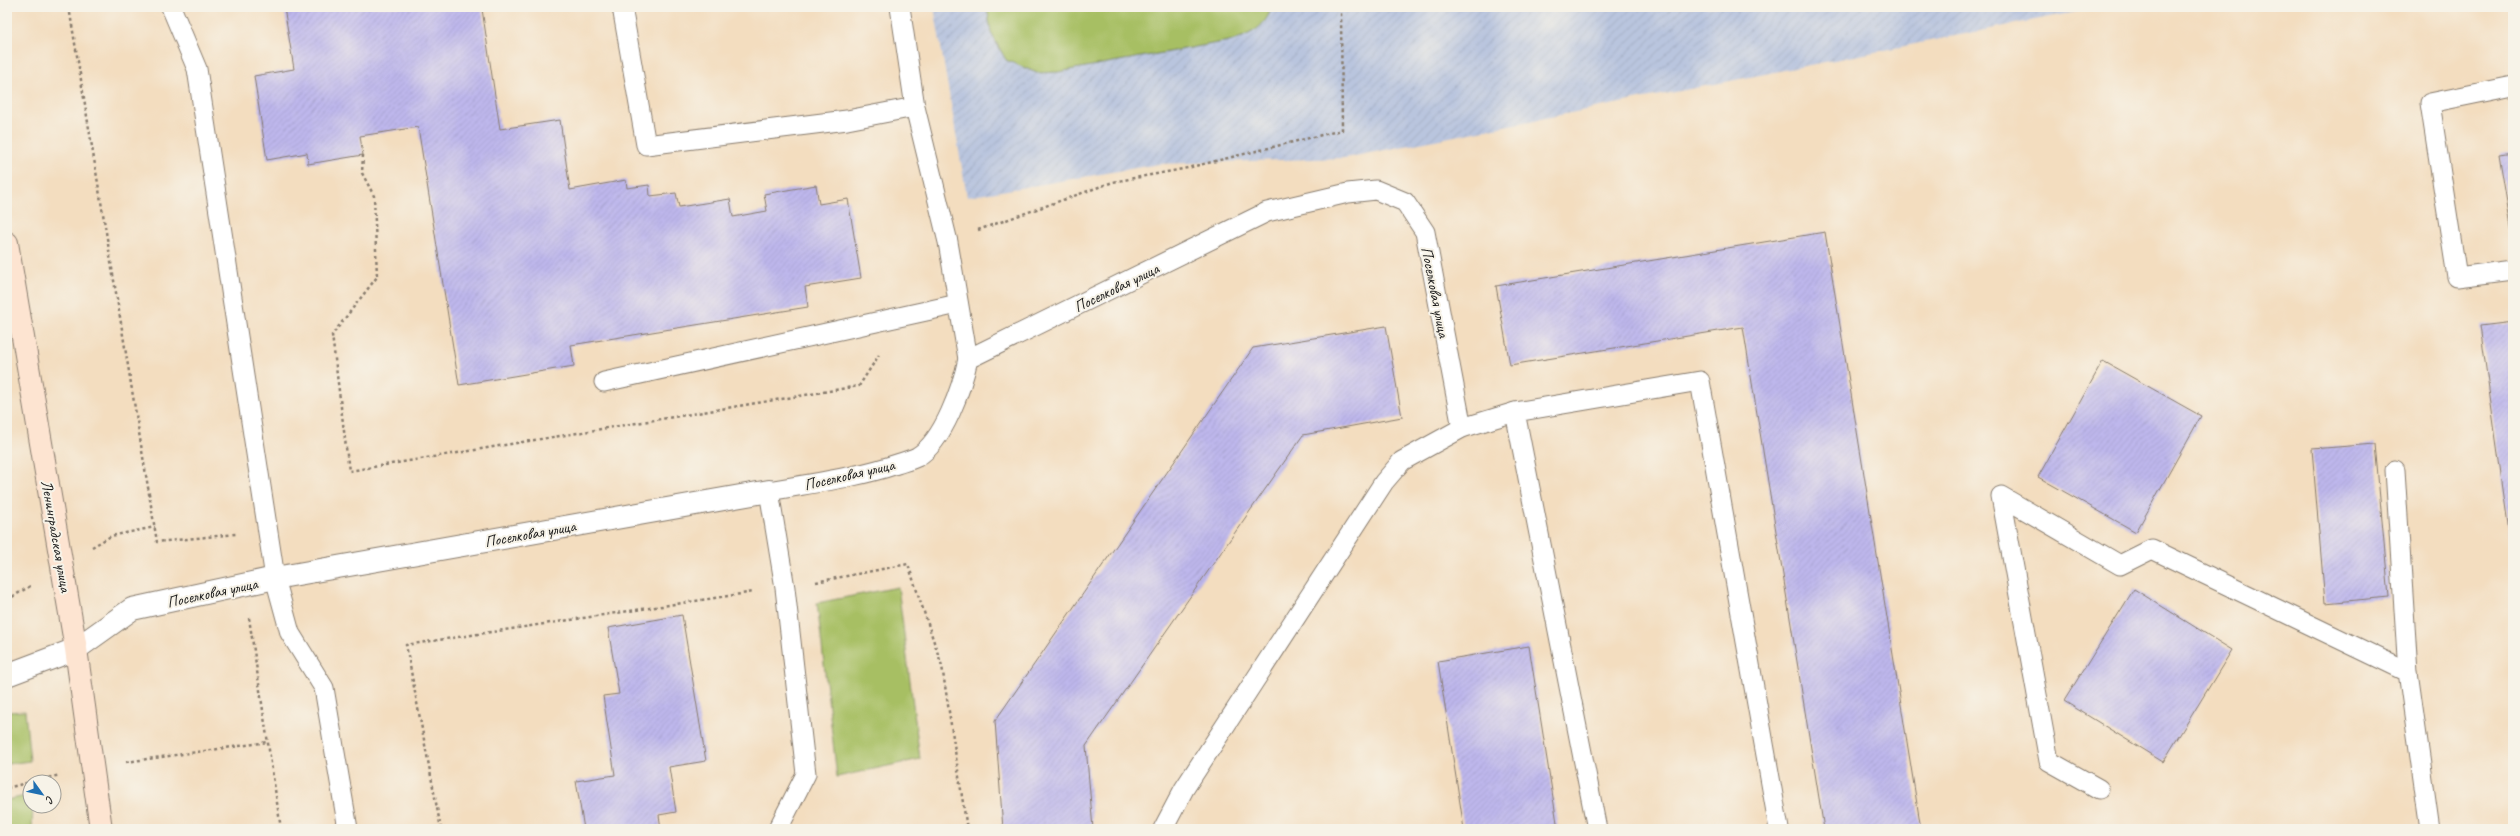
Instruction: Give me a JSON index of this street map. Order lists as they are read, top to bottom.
{
  "streets": {
    "main road": ["Ленинградская улица"],
    "street": ["Поселковая улица"]
  },
  "crossings": [
    ["Поселковая улица", "Ленинградская улица"]
  ],
  "north": "bottom right"
}
